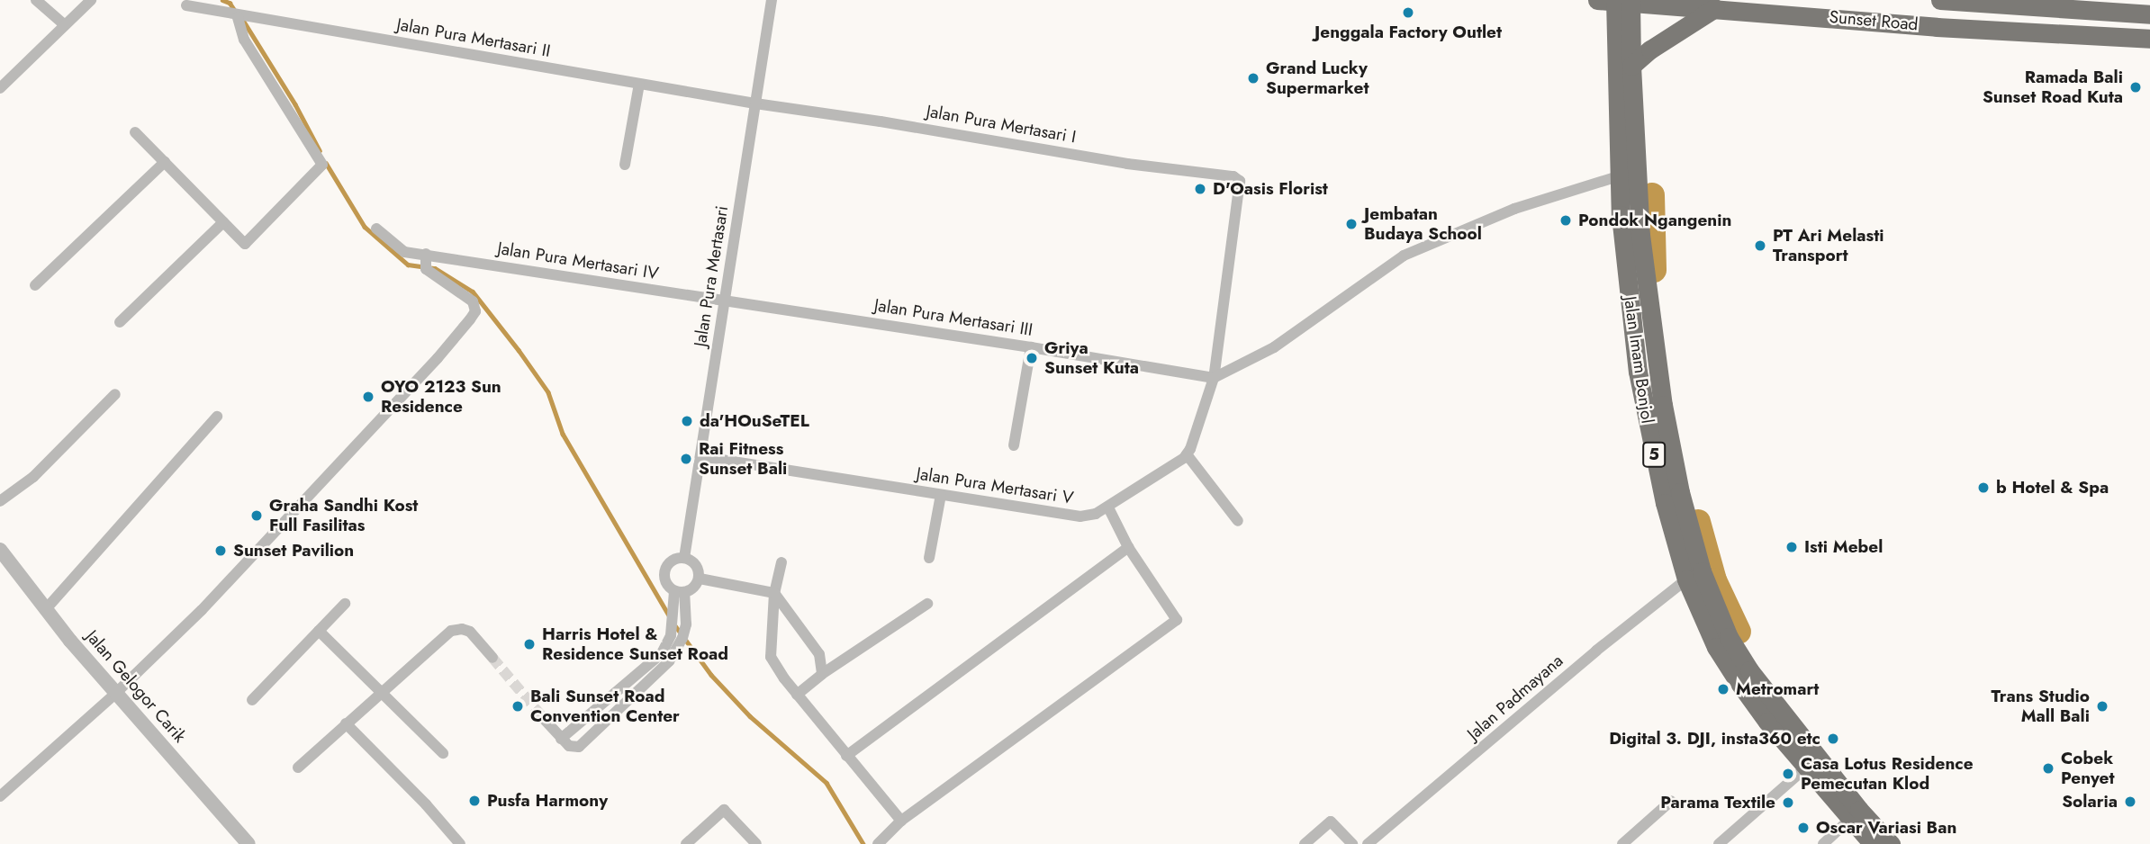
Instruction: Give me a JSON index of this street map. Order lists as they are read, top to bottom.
{
  "streets": {
    "highway": ["Sunset Road", "Jalan Imam Bonjol", "5"],
    "street": [
      "Jalan Pura Mertasari II",
      "Jalan Pura Mertasari I",
      "Jalan Pura Mertasari IV",
      "Jalan Pura Mertasari",
      "Jalan Pura Mertasari III",
      "Jalan Pura Mertasari V",
      "Jalan Gelogor Carik",
      "Jalan Padmayana"
    ]
  },
  "crossings": [
    ["Sunset Road", "Jalan Imam Bonjol"],
    ["Jalan Pura Mertasari II", "Jalan Pura Mertasari I"],
    ["Jalan Pura Mertasari II", "Jalan Pura Mertasari"],
    ["Jalan Pura Mertasari I", "Jalan Pura Mertasari"],
    ["Jalan Pura Mertasari I", "Jalan Pura Mertasari III"],
    ["Jalan Pura Mertasari IV", "Jalan Pura Mertasari"],
    ["Jalan Pura Mertasari IV", "Jalan Pura Mertasari III"],
    ["Jalan Pura Mertasari", "Jalan Pura Mertasari III"],
    ["Jalan Pura Mertasari", "Jalan Pura Mertasari V"],
    ["Jalan Imam Bonjol", "Jalan Padmayana"]
  ],
  "places": [
    "Jenggala Factory Outlet",
    "Grand Lucky Supermarket",
    "Ramada Bali Sunset Road Kuta",
    "D'Oasis Florist",
    "Pondok Ngangenin",
    "Jembatan Budaya School",
    "PT Ari Melasti Transport",
    "Griya Sunset Kuta",
    "OYO 2123 Sun Residence",
    "da'HOuSeTEL",
    "Rai Fitness Sunset Bali",
    "b Hotel & Spa",
    "Graha Sandhi Kost Full Fasilitas",
    "Isti Mebel",
    "Sunset Pavilion",
    "Harris Hotel & Residence Sunset Road",
    "Metromart",
    "Bali Sunset Road Convention Center",
    "Trans Studio Mall Bali",
    "Digital 3. DJI, insta360 etc",
    "Cobek Penyet",
    "Casa Lotus Residence Pemecutan Klod",
    "Pusfa Harmony",
    "Solaria",
    "Parama Textile",
    "Oscar Variasi Ban"
  ]
}
